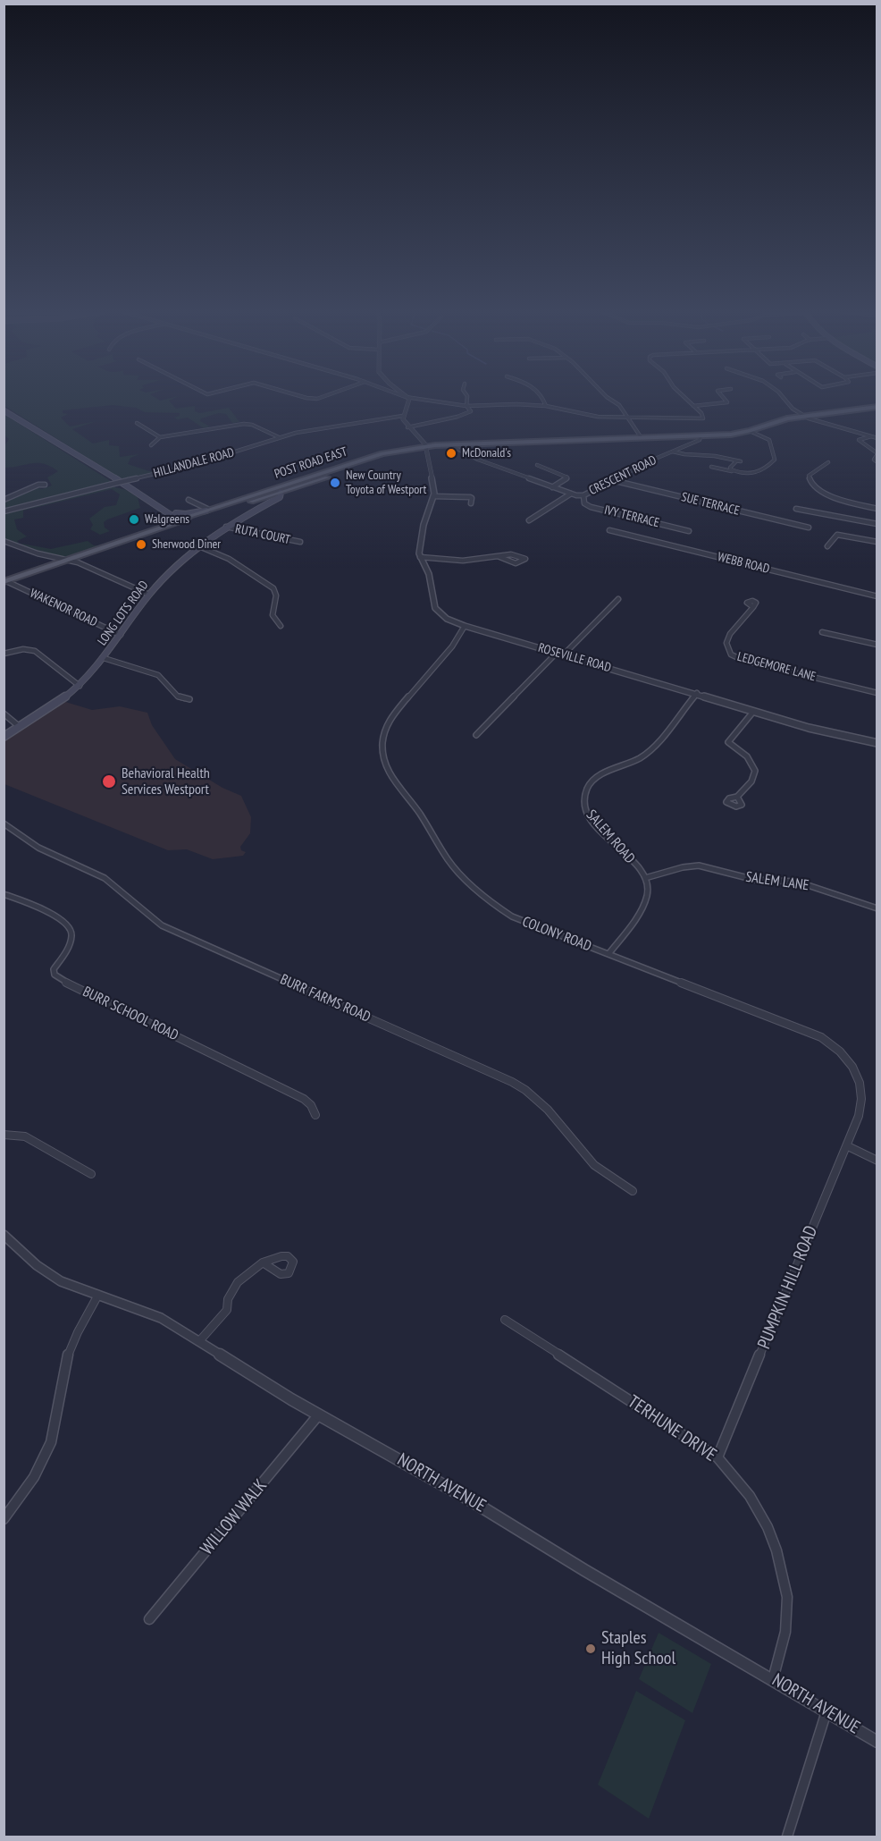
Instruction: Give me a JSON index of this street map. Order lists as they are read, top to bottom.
{
  "streets": {
    "main road": ["POST ROAD EAST", "LONG LOTS ROAD"],
    "street": [
      "HILLANDALE ROAD",
      "CRESCENT ROAD",
      "SUE TERRACE",
      "IVY TERRACE",
      "RUTA COURT",
      "WEBB ROAD",
      "WAKENOR ROAD",
      "ROSEVILLE ROAD",
      "LEDGEMORE LANE",
      "SALEM ROAD",
      "SALEM LANE",
      "COLONY ROAD",
      "BURR FARMS ROAD",
      "BURR SCHOOL ROAD",
      "PUMPKIN HILL ROAD",
      "TERHUNE DRIVE",
      "NORTH AVENUE",
      "WILLOW WALK"
    ]
  },
  "crossings": [
    ["POST ROAD EAST", "CRESCENT ROAD"],
    ["POST ROAD EAST", "WAKENOR ROAD"],
    ["POST ROAD EAST", "LONG LOTS ROAD"],
    ["POST ROAD EAST", "ROSEVILLE ROAD"],
    ["CRESCENT ROAD", "SUE TERRACE"],
    ["CRESCENT ROAD", "IVY TERRACE"],
    ["RUTA COURT", "LONG LOTS ROAD"],
    ["WAKENOR ROAD", "LONG LOTS ROAD"],
    ["ROSEVILLE ROAD", "SALEM ROAD"],
    ["ROSEVILLE ROAD", "COLONY ROAD"],
    ["SALEM ROAD", "SALEM LANE"],
    ["SALEM ROAD", "COLONY ROAD"],
    ["COLONY ROAD", "PUMPKIN HILL ROAD"],
    ["PUMPKIN HILL ROAD", "TERHUNE DRIVE"],
    ["TERHUNE DRIVE", "NORTH AVENUE"],
    ["NORTH AVENUE", "WILLOW WALK"]
  ],
  "places": [
    "McDonald's",
    "New Country Toyota of Westport",
    "Walgreens",
    "Sherwood Diner",
    "Behavioral Health Services Westport",
    "Staples High School"
  ]
}
